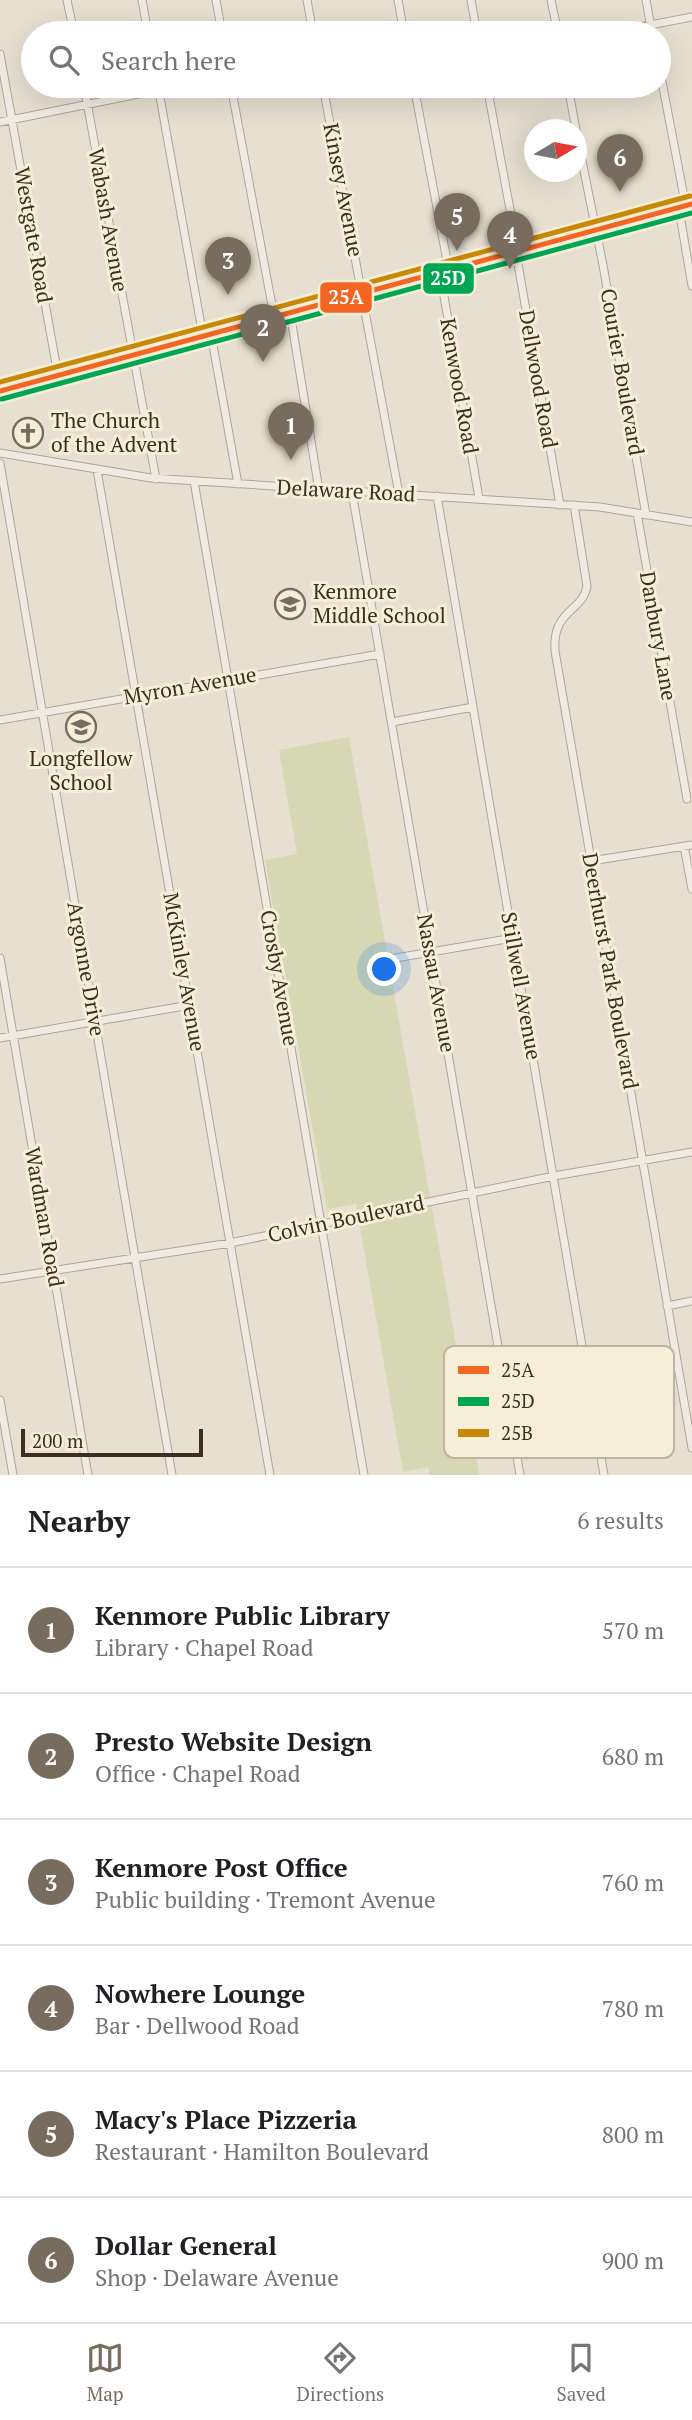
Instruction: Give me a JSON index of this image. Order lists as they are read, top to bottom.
{
  "streets": {
    "street": [
      "Kinsey Avenue",
      "Wabash Avenue",
      "Westgate Road",
      "Courier Boulevard",
      "Dellwood Road",
      "Kenwood Road",
      "Delaware Road",
      "Danbury Lane",
      "Myron Avenue",
      "Argonne Drive",
      "Deerhurst Park Boulevard",
      "McKinley Avenue",
      "Crosby Avenue",
      "Nassau Avenue",
      "Stillwell Avenue",
      "Wardman Road",
      "Colvin Boulevard"
    ]
  },
  "crossings": [
    ["Kinsey Avenue", "Delaware Road"],
    ["Wabash Avenue", "Delaware Road"],
    ["Courier Boulevard", "Delaware Road"],
    ["Courier Boulevard", "Danbury Lane"],
    ["Dellwood Road", "Delaware Road"],
    ["Kenwood Road", "Delaware Road"],
    ["Delaware Road", "Danbury Lane"],
    ["Delaware Road", "Deerhurst Park Boulevard"],
    ["Delaware Road", "McKinley Avenue"],
    ["Delaware Road", "Crosby Avenue"],
    ["Delaware Road", "Nassau Avenue"],
    ["Delaware Road", "Stillwell Avenue"],
    ["Myron Avenue", "Argonne Drive"],
    ["Myron Avenue", "McKinley Avenue"],
    ["Myron Avenue", "Crosby Avenue"],
    ["Myron Avenue", "Nassau Avenue"],
    ["Argonne Drive", "Colvin Boulevard"],
    ["Deerhurst Park Boulevard", "Colvin Boulevard"],
    ["McKinley Avenue", "Colvin Boulevard"],
    ["Crosby Avenue", "Colvin Boulevard"],
    ["Nassau Avenue", "Colvin Boulevard"],
    ["Stillwell Avenue", "Colvin Boulevard"],
    ["Wardman Road", "Colvin Boulevard"]
  ],
  "places": {
    "church": ["The Church of the Advent"],
    "school or university": ["Kenmore Middle School", "Longfellow School"]
  },
  "lines": ["transit line 25B", "transit line 25A", "transit line 25D"],
  "legend": ["25A", "25D", "25B"],
  "scale_bar": "200 m",
  "north": "right",
  "page": {
    "search": "Search here",
    "pins": [
      "6",
      "5",
      "4",
      "3",
      "2",
      "1"
    ],
    "scale": "200 m",
    "heading": ["Nearby", "6 results"],
    "list": [
      {
        "mark": "1",
        "name": "Kenmore Public Library",
        "note": "Library · Chapel Road",
        "value": "570 m"
      },
      {
        "mark": "2",
        "name": "Presto Website Design",
        "note": "Office · Chapel Road",
        "value": "680 m"
      },
      {
        "mark": "3",
        "name": "Kenmore Post Office",
        "note": "Public building · Tremont Avenue",
        "value": "760 m"
      },
      {
        "mark": "4",
        "name": "Nowhere Lounge",
        "note": "Bar · Dellwood Road",
        "value": "780 m"
      },
      {
        "mark": "5",
        "name": "Macy's Place Pizzeria",
        "note": "Restaurant · Hamilton Boulevard",
        "value": "800 m"
      },
      {
        "mark": "6",
        "name": "Dollar General",
        "note": "Shop · Delaware Avenue",
        "value": "900 m"
      }
    ],
    "nav": ["Map", "Directions", "Saved"]
  }
}
